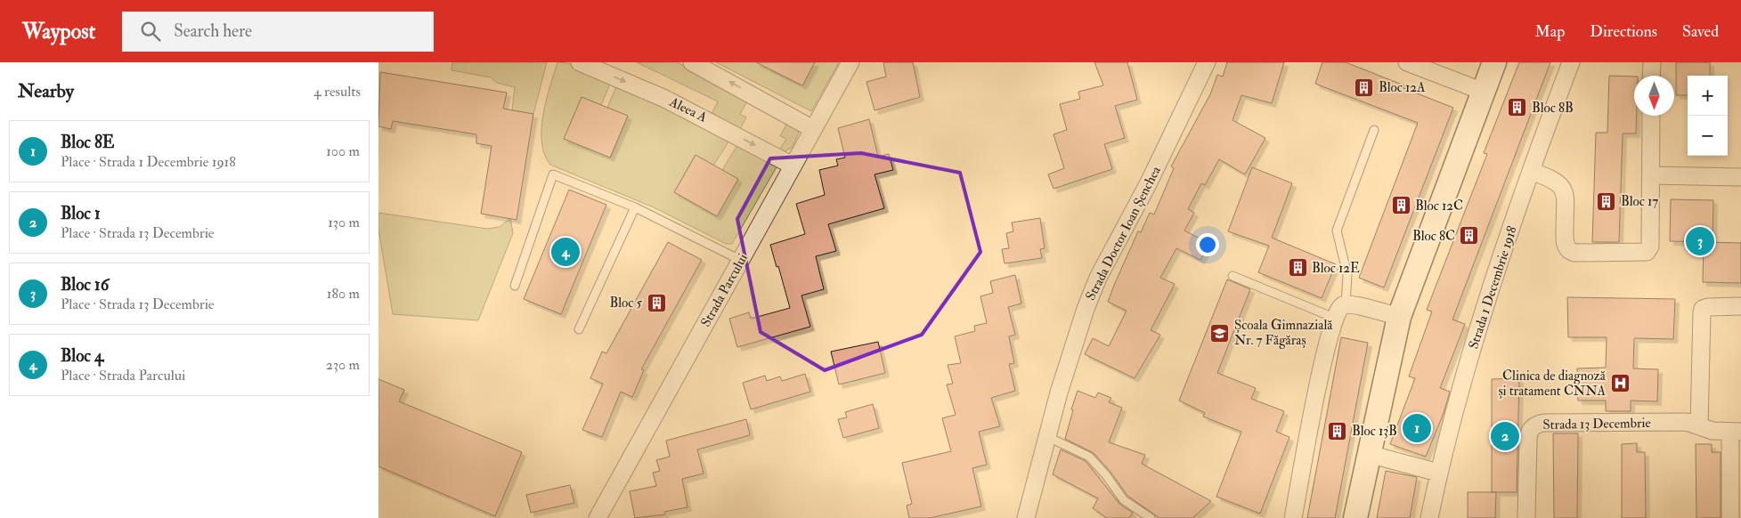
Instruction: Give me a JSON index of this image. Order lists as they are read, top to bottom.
{
  "streets": {
    "street": [
      "Aleea A",
      "Strada Doctor Ioan Șenchea",
      "Strada 1 Decembrie 1918",
      "Strada Parcului",
      "Strada 13 Decembrie"
    ]
  },
  "crossings": [
    ["Aleea A", "Strada Parcului"]
  ],
  "places": {
    "building": [
      "Bloc 12A",
      "Bloc 8B",
      "Bloc 17",
      "Bloc 12C",
      "Bloc 8C",
      "Bloc 12E",
      "Bloc 5",
      "Bloc 13B"
    ],
    "school or university": ["Școala Gimnazială Nr. 7 Făgăraș"],
    "hospital": ["Clinica de diagnoză și tratament CNNA"]
  },
  "north": "bottom",
  "page": {
    "header": "Waypost",
    "search": "Search here",
    "nav": ["Map", "Directions", "Saved"],
    "heading": ["Nearby", "4 results"],
    "map_buttons": ["+", "−"],
    "list": [
      {
        "mark": "1",
        "name": "Bloc 8E",
        "note": "Place · Strada 1 Decembrie 1918",
        "value": "100 m"
      },
      {
        "mark": "2",
        "name": "Bloc 1",
        "note": "Place · Strada 13 Decembrie",
        "value": "130 m"
      },
      {
        "mark": "3",
        "name": "Bloc 16",
        "note": "Place · Strada 13 Decembrie",
        "value": "180 m"
      },
      {
        "mark": "4",
        "name": "Bloc 4",
        "note": "Place · Strada Parcului",
        "value": "230 m"
      }
    ],
    "pins": [
      "3",
      "4",
      "1",
      "2"
    ]
  }
}
